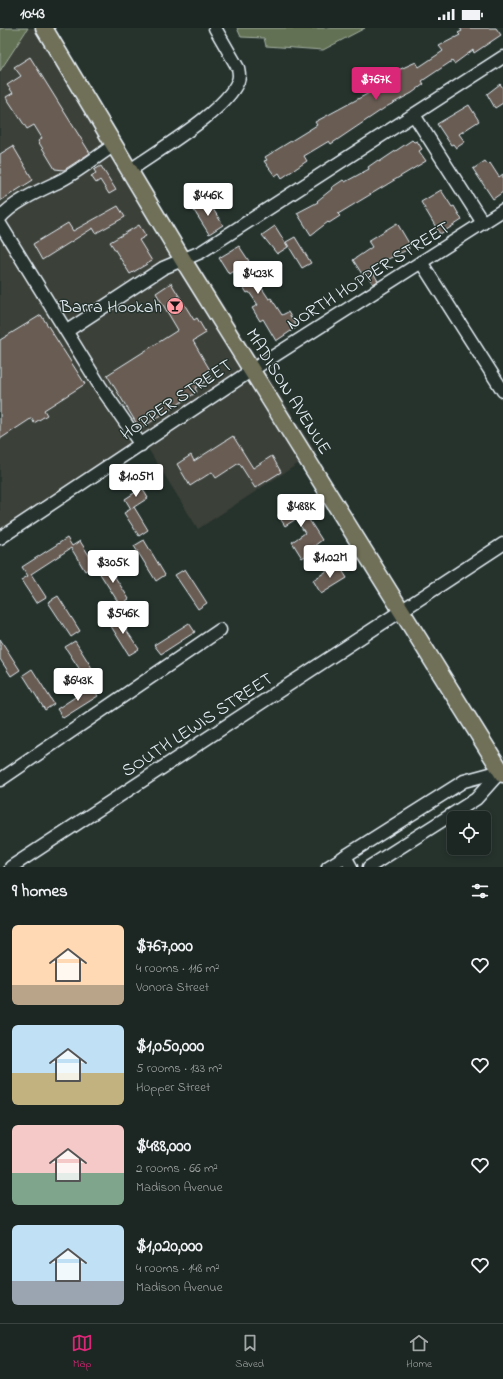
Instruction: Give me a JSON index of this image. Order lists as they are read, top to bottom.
{
  "streets": {
    "main road": ["MADISON AVENUE"],
    "street": ["NORTH HOPPER STREET", "HOPPER STREET", "SOUTH LEWIS STREET"]
  },
  "crossings": [
    ["NORTH HOPPER STREET", "MADISON AVENUE"],
    ["NORTH HOPPER STREET", "HOPPER STREET"],
    ["MADISON AVENUE", "HOPPER STREET"],
    ["MADISON AVENUE", "SOUTH LEWIS STREET"]
  ],
  "places": {
    "bar": ["Barra Hookah"]
  },
  "page": {
    "status": "10:43",
    "price": [
      "$767K",
      "$446K",
      "$423K",
      "$1.05M",
      "$488K",
      "$1.02M",
      "$305K",
      "$546K",
      "$643K"
    ],
    "heading": "9 homes",
    "list": [
      {
        "name": "$767,000",
        "note": "4 rooms · 116 m² · Vonora Street"
      },
      {
        "name": "$1,050,000",
        "note": "5 rooms · 133 m² · Hopper Street"
      },
      {
        "name": "$488,000",
        "note": "2 rooms · 66 m² · Madison Avenue"
      },
      {
        "name": "$1,020,000",
        "note": "4 rooms · 148 m² · Madison Avenue"
      }
    ],
    "tabs": ["Map", "Saved", "Home"]
  }
}
